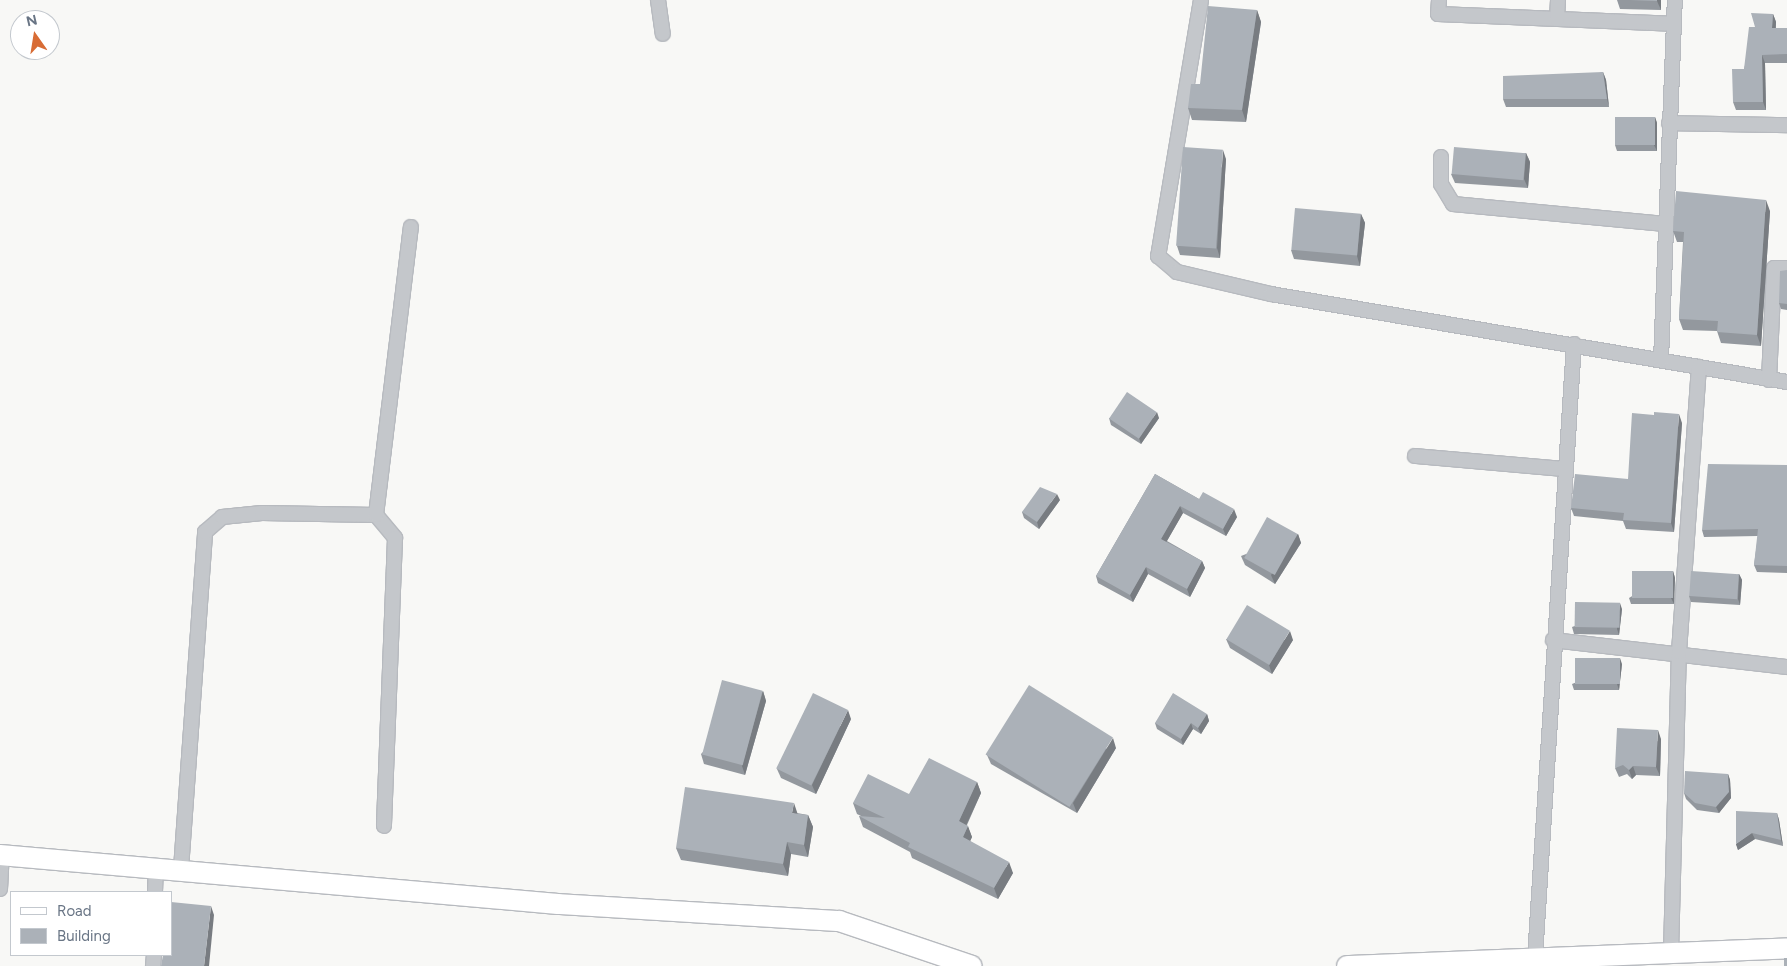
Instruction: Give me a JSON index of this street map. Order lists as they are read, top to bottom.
{
  "legend": ["Road", "Building"],
  "north": "top"
}
